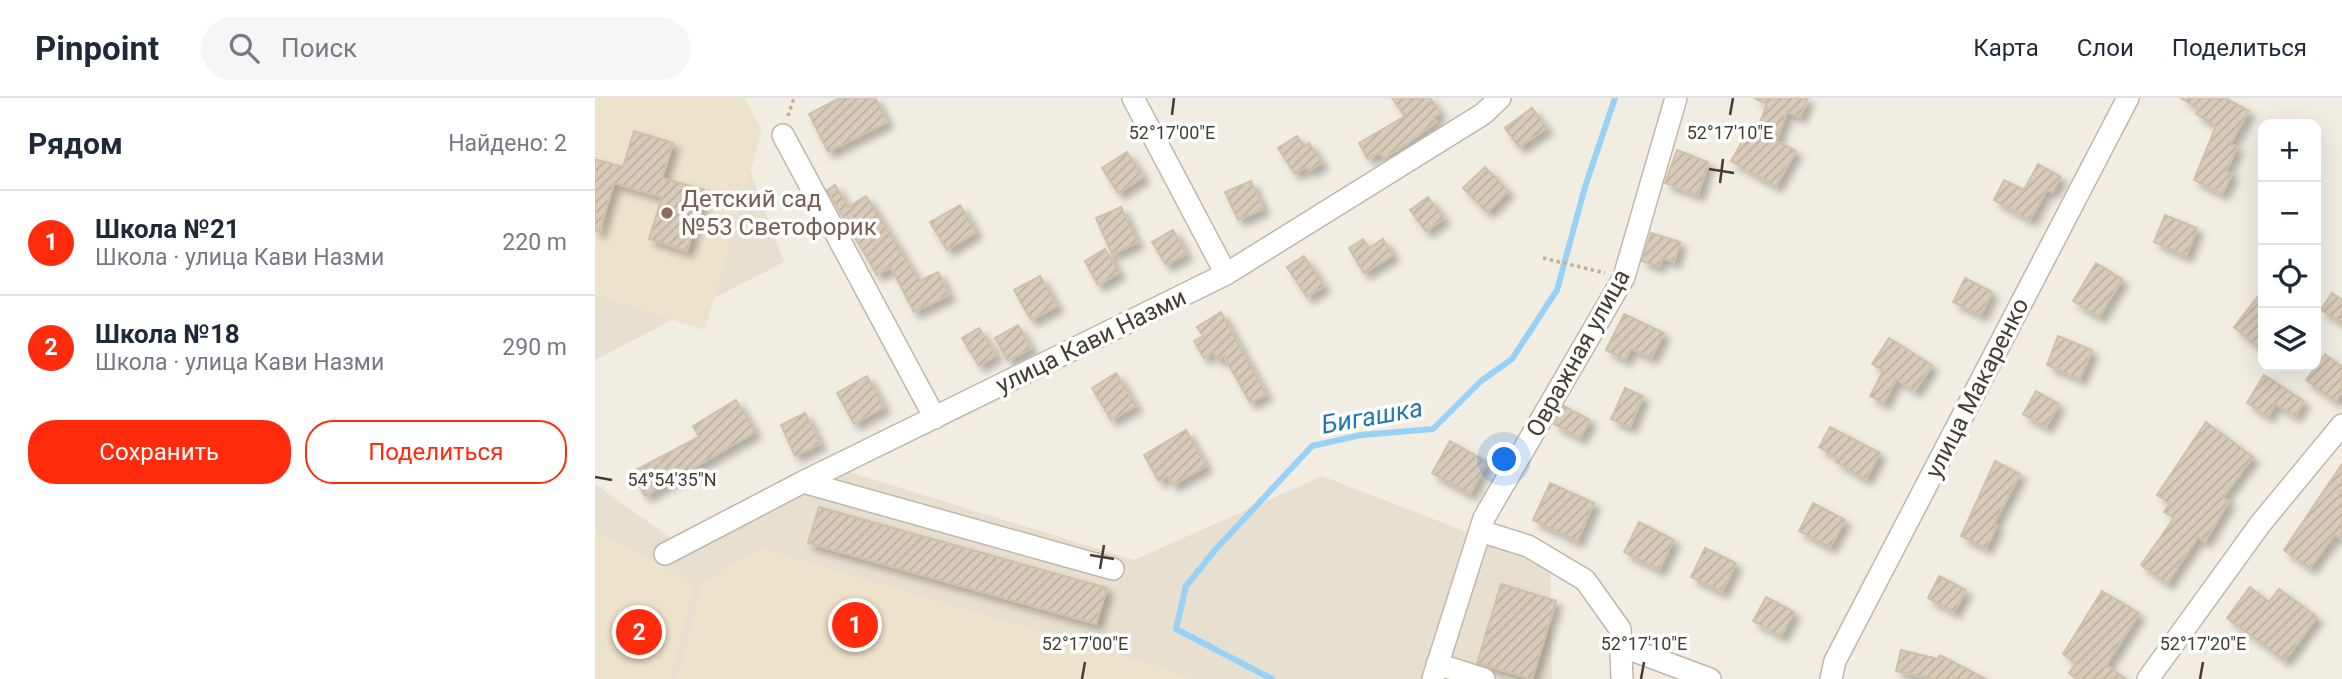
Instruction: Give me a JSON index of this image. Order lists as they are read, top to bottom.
{
  "streets": {
    "street": ["улица Кави Назми", "Овражная улица", "улица Макаренко"]
  },
  "water": ["Бигашка"],
  "places": ["Детский сад №53 Светофорик"],
  "page": {
    "header": "Pinpoint",
    "search": "Поиск",
    "nav": ["Карта", "Слои", "Поделиться"],
    "heading": ["Рядом", "Найдено: 2"],
    "map_buttons": ["+", "−"],
    "list": [
      {
        "mark": "1",
        "name": "Школа №21",
        "note": "Школа · улица Кави Назми",
        "value": "220 m"
      },
      {
        "mark": "2",
        "name": "Школа №18",
        "note": "Школа · улица Кави Назми",
        "value": "290 m"
      }
    ],
    "buttons": ["Сохранить", "Поделиться"],
    "pins": ["1", "2"]
  },
  "coordinates": [
    "52°17'00\"E",
    "52°17'10\"E",
    "54°54'35\"N",
    "52°17'20\"E"
  ]
}
